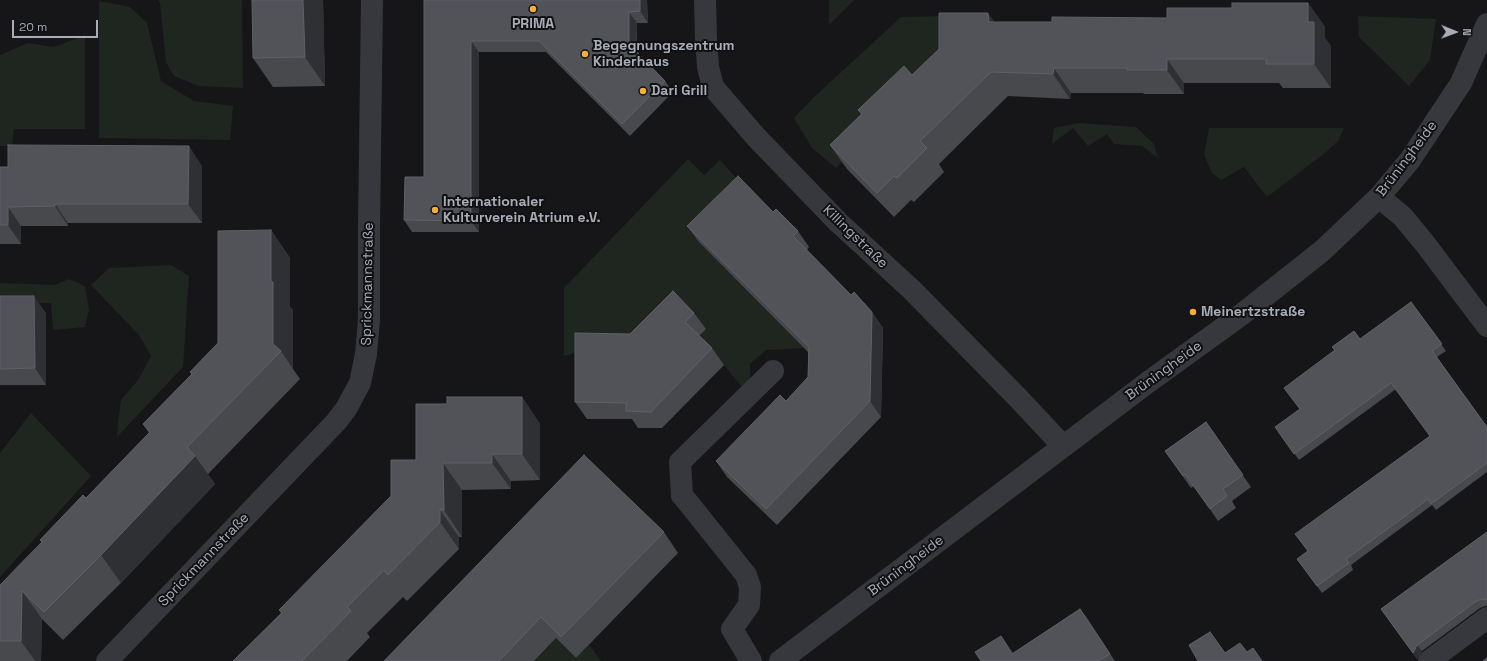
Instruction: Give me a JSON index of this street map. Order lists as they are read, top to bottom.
{
  "streets": {
    "street": ["Brüningheide", "Killingstraße", "Sprickmannstraße"]
  },
  "crossings": [
    ["Brüningheide", "Killingstraße"]
  ],
  "places": [
    "PRIMA",
    "Begegnungszentrum Kinderhaus",
    "Dari Grill",
    "Internationaler Kulturverein Atrium e.V.",
    "Meinertzstraße"
  ],
  "scale_bar": "20 m",
  "north": "right"
}
